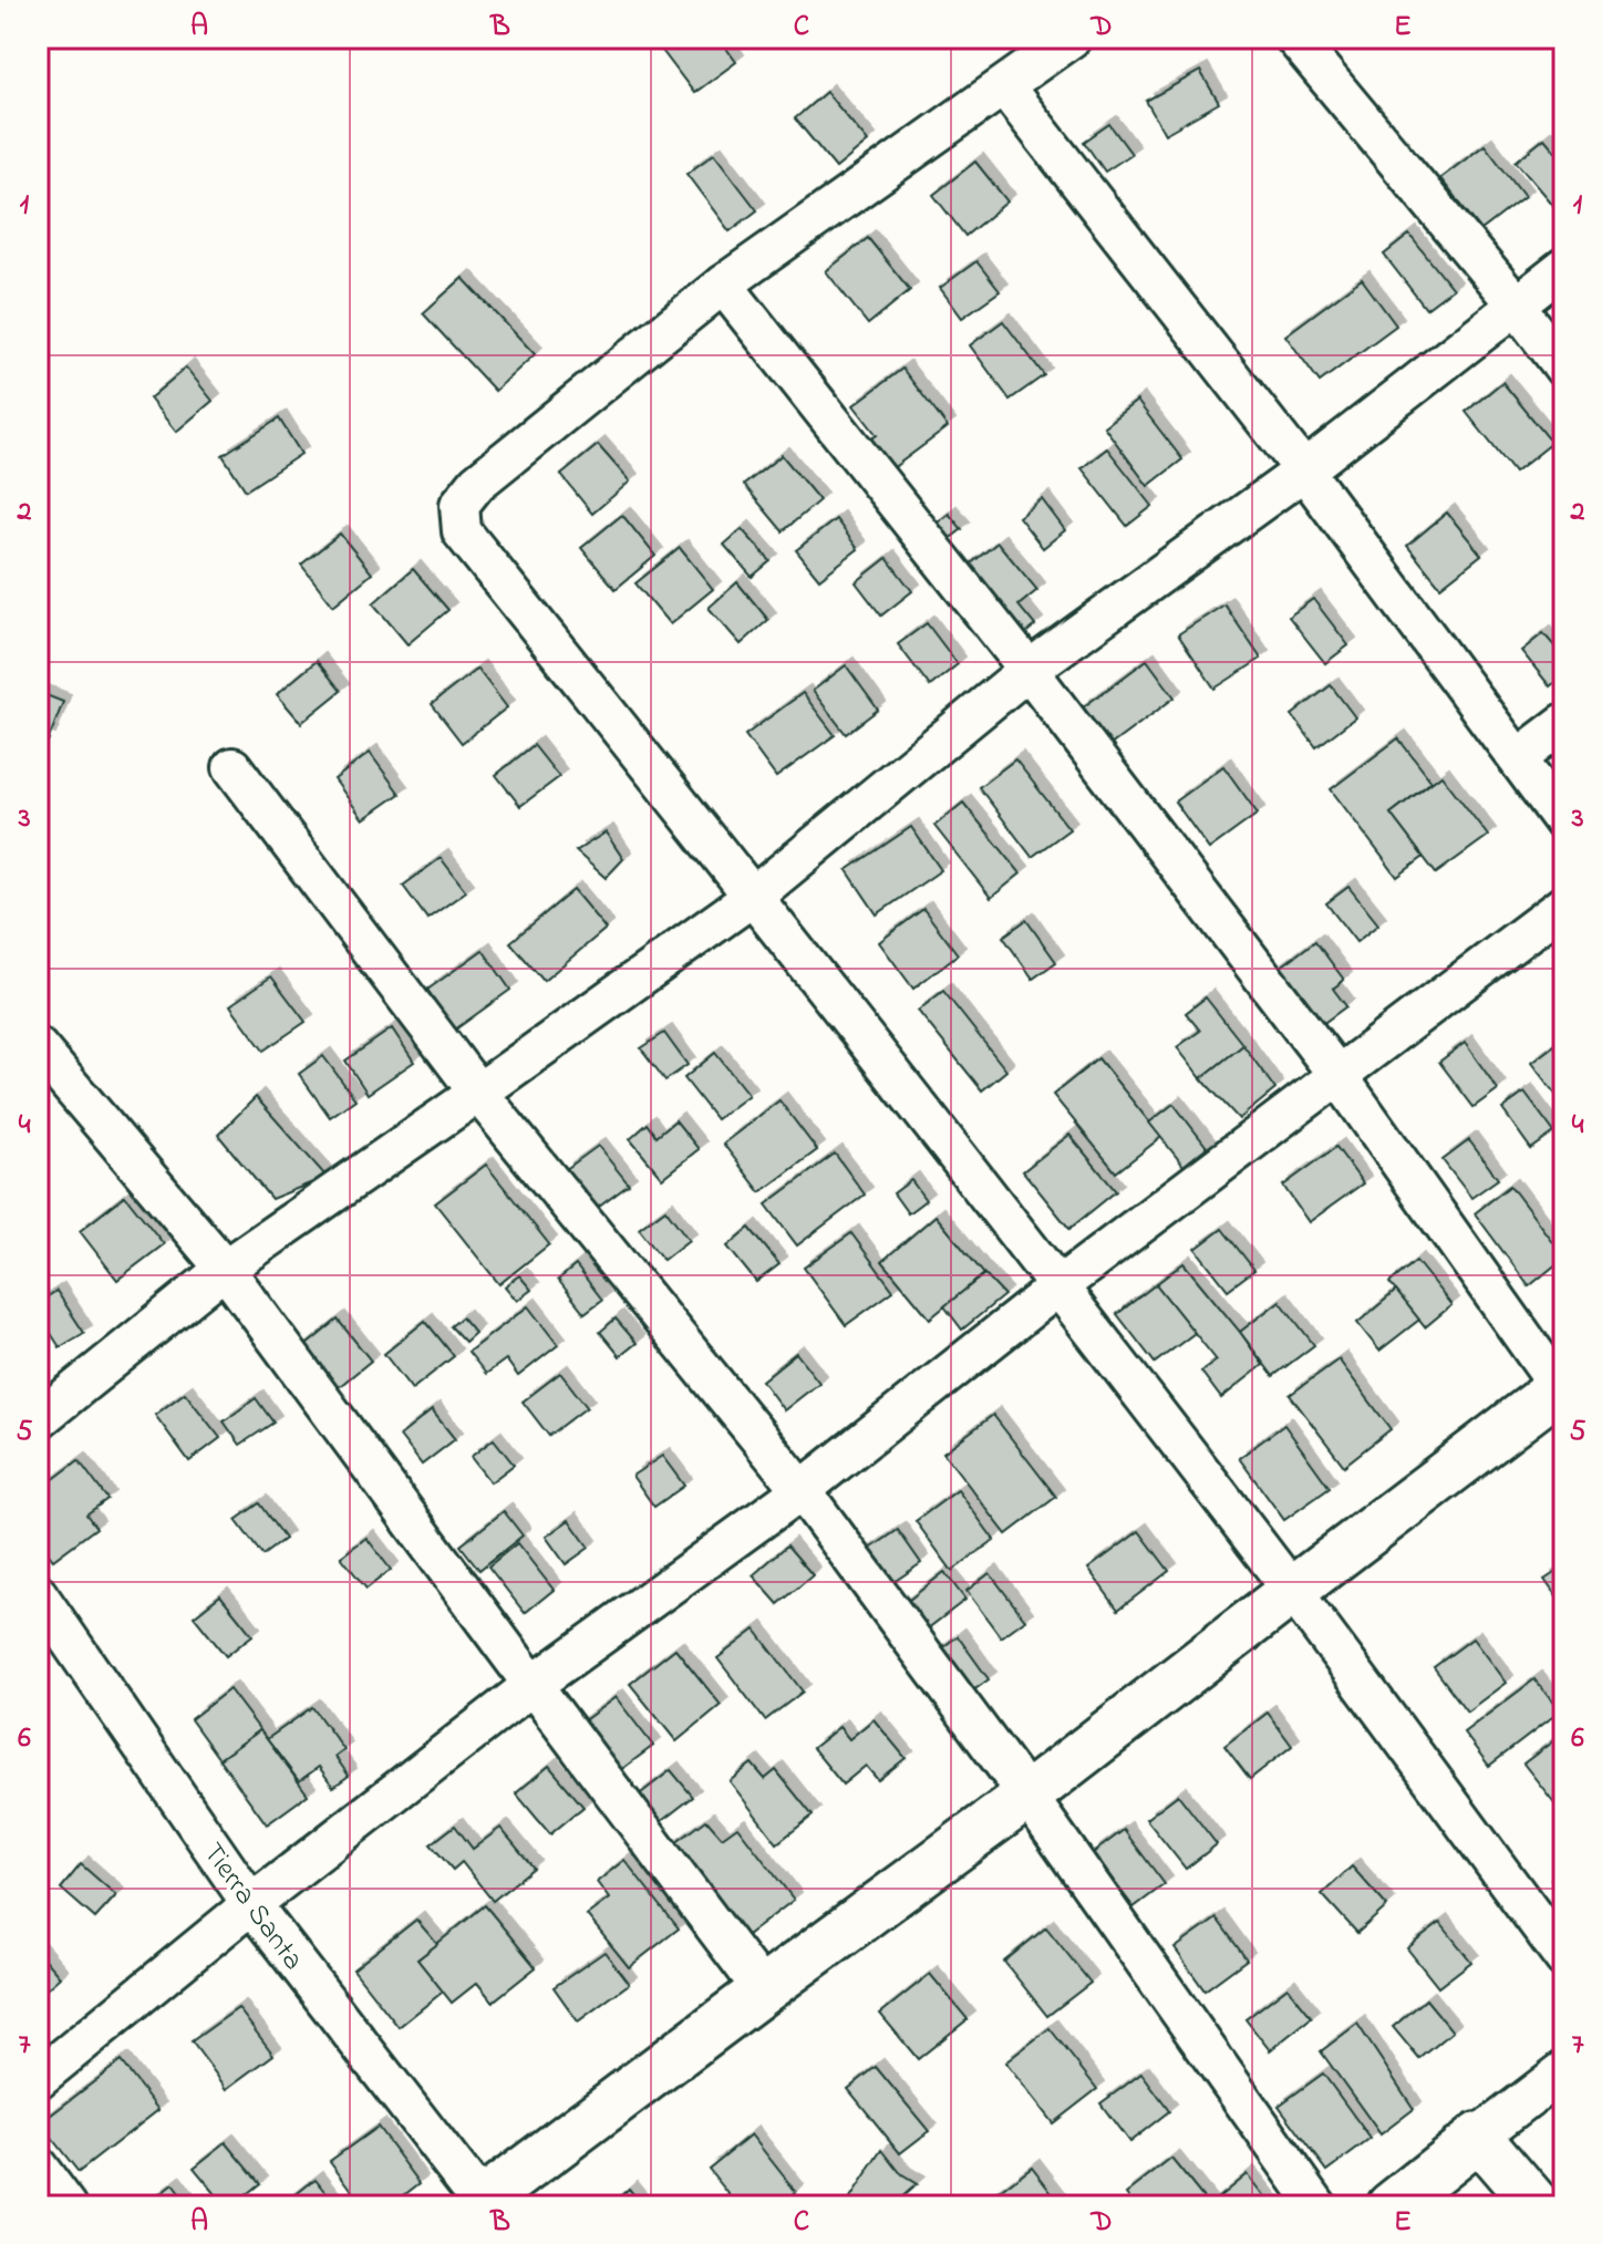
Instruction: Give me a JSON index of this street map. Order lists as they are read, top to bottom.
{
  "streets": {
    "street": ["Tierra Santa"]
  },
  "grid": {
    "columns": [
      "A",
      "B",
      "C",
      "D",
      "E"
    ],
    "rows": [
      "1",
      "2",
      "3",
      "4",
      "5",
      "6",
      "7"
    ]
  }
}
